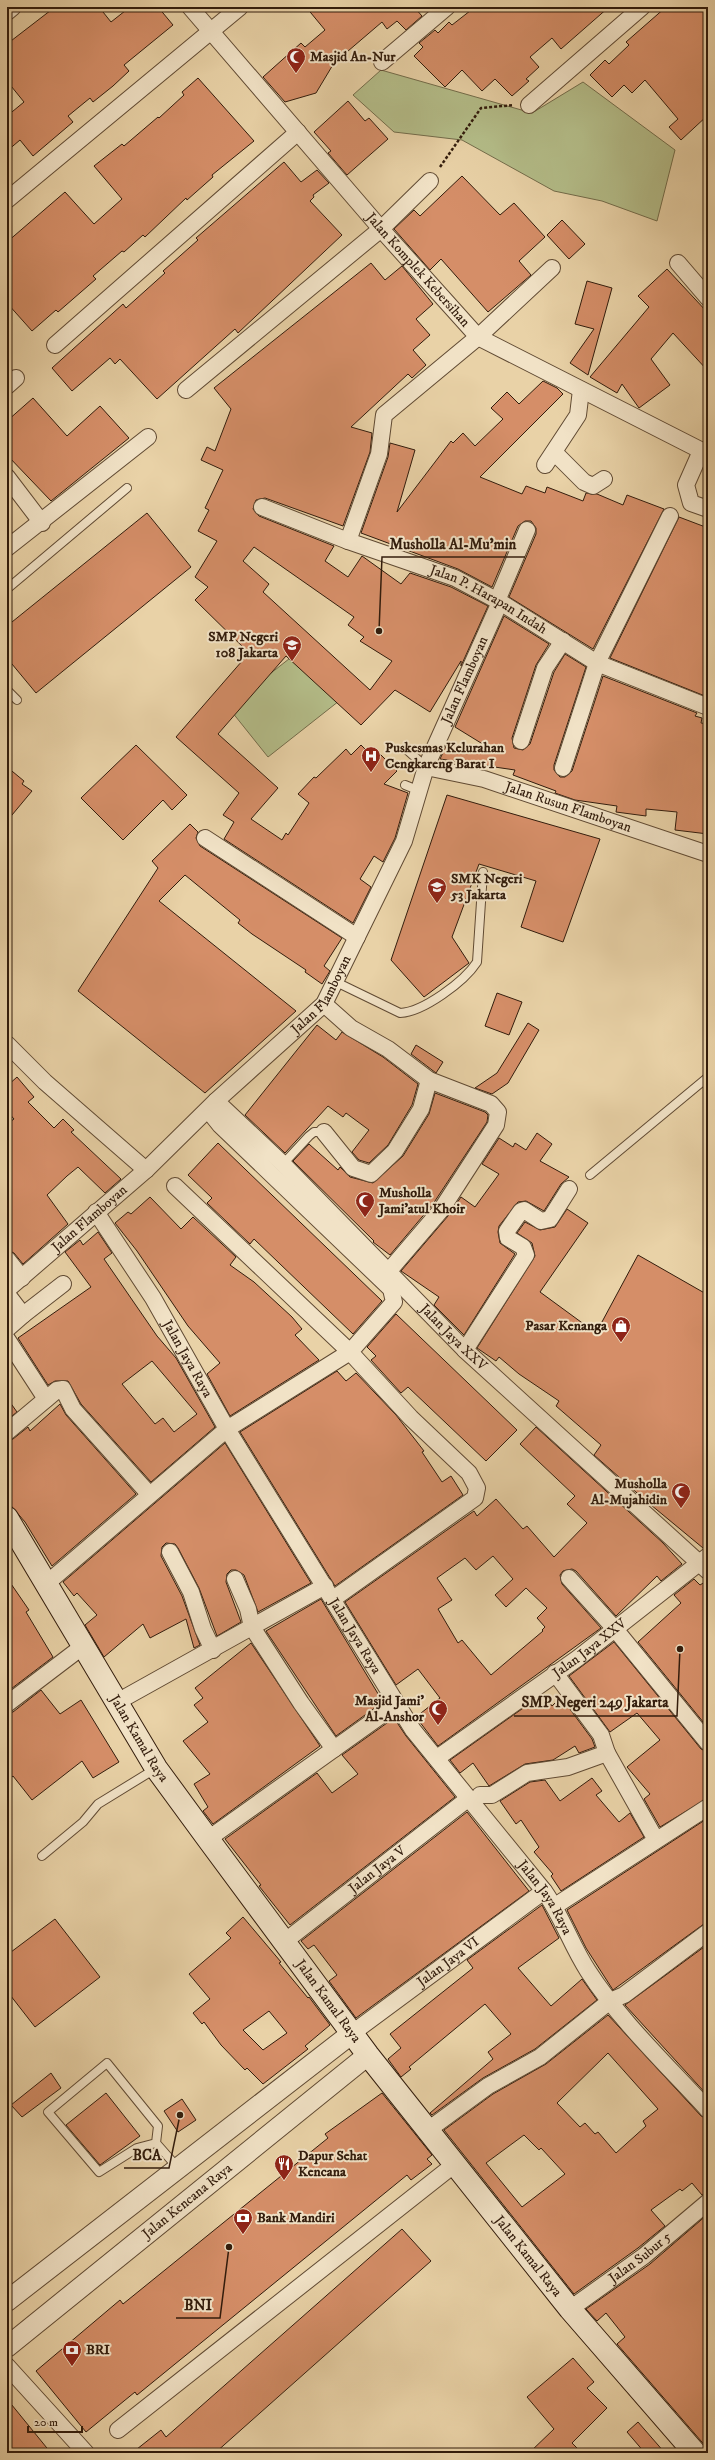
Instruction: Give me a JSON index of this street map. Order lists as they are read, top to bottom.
{
  "streets": {
    "main road": ["Jalan Kamal Raya"],
    "street": [
      "Jalan Komplek Kebersihan",
      "Jalan P. Harapan Indah",
      "Jalan Flamboyan",
      "Jalan Rusun Flamboyan",
      "Jalan Jaya XXV",
      "Jalan Jaya Raya",
      "Jalan Jaya V",
      "Jalan Jaya VI",
      "Jalan Kencana Raya",
      "Jalan Subur 5"
    ]
  },
  "crossings": [
    ["Jalan P. Harapan Indah", "Jalan Flamboyan"],
    ["Jalan Flamboyan", "Jalan Rusun Flamboyan"],
    ["Jalan Flamboyan", "Jalan Jaya XXV"],
    ["Jalan Flamboyan", "Jalan Jaya Raya"],
    ["Jalan Jaya XXV", "Jalan Jaya Raya"],
    ["Jalan Jaya Raya", "Jalan Jaya V"],
    ["Jalan Jaya Raya", "Jalan Jaya VI"],
    ["Jalan Kamal Raya", "Jalan Jaya V"],
    ["Jalan Kamal Raya", "Jalan Jaya VI"],
    ["Jalan Kamal Raya", "Jalan Kencana Raya"],
    ["Jalan Kamal Raya", "Jalan Subur 5"]
  ],
  "places": {
    "mosque": [
      "Masjid An-Nur",
      "Musholla Jami'atul Khoir",
      "Musholla Al-Mujahidin",
      "Masjid Jami' Al-Anshor"
    ],
    "other": [
      "Musholla Al-Mu'min",
      "SMP Negeri 249 Jakarta",
      "BCA",
      "BNI"
    ],
    "school or university": ["SMP Negeri 108 Jakarta", "SMK Negeri 53 Jakarta"],
    "hospital": ["Puskesmas Kelurahan Cengkareng Barat I"],
    "shop": ["Pasar Kenanga"],
    "restaurant": ["Dapur Sehat Kencana"],
    "bank": ["Bank Mandiri", "BRI"]
  },
  "scale_bar": "20 m"
}
